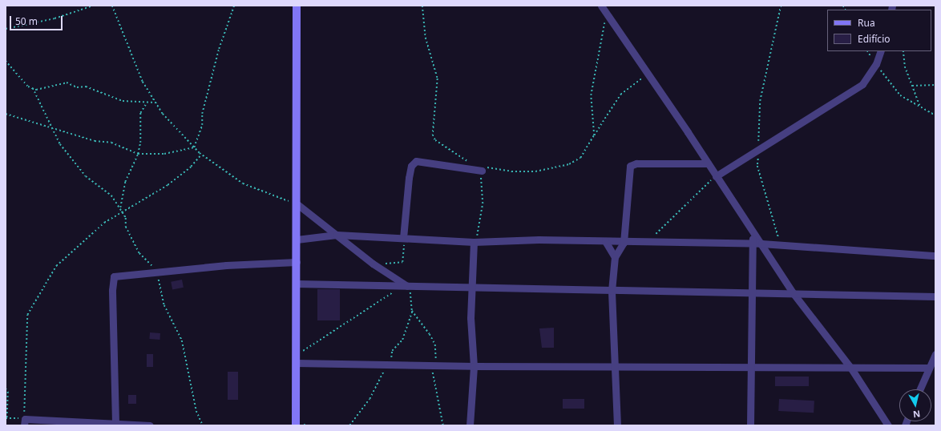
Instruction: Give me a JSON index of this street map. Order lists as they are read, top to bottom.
{
  "legend": ["Rua", "Edifício"],
  "scale_bar": "50 m",
  "north": "bottom"
}
